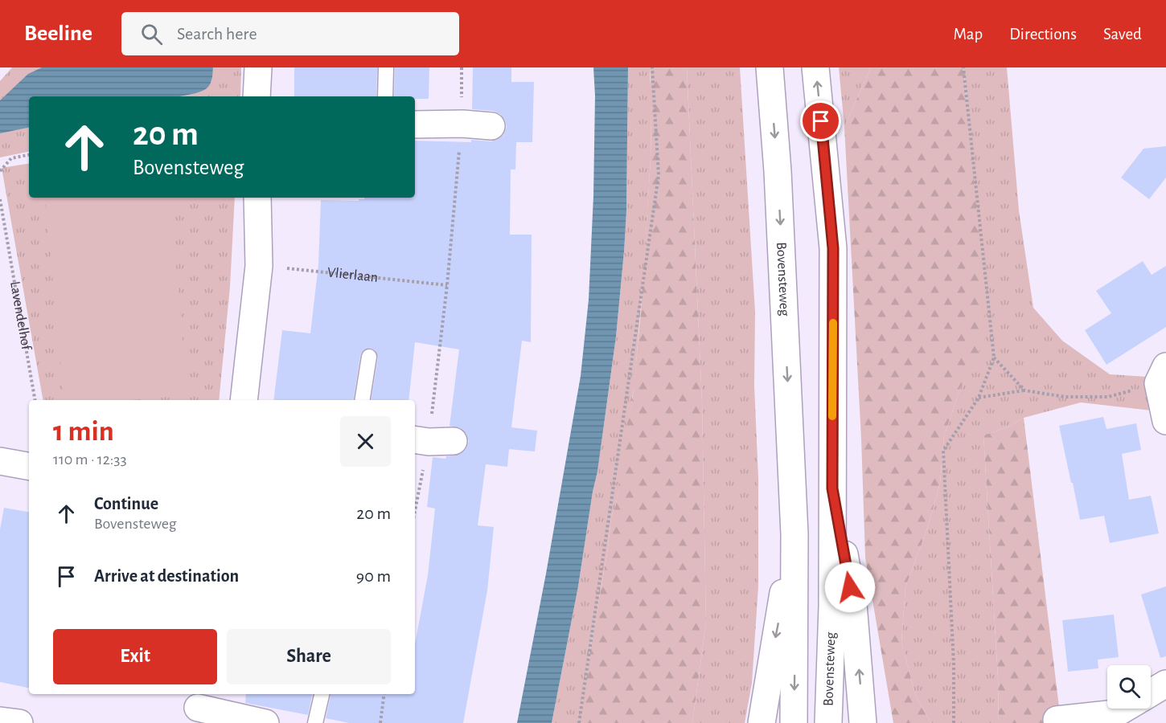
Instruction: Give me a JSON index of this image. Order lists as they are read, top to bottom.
{
  "streets": {
    "main road": ["Bovensteweg"],
    "path": ["Vlierlaan", "Lavendelhof"]
  },
  "page": {
    "header": "Beeline",
    "search": "Search here",
    "nav": ["Map", "Directions", "Saved"],
    "turn": ["20 m", "Bovensteweg"],
    "heading": ["1 min", "110 m · 12:33"],
    "list": [
      {
        "name": "Continue",
        "note": "Bovensteweg",
        "value": "20 m"
      },
      {
        "name": "Arrive at destination",
        "value": "90 m"
      }
    ],
    "buttons": ["Exit", "Share"]
  }
}
